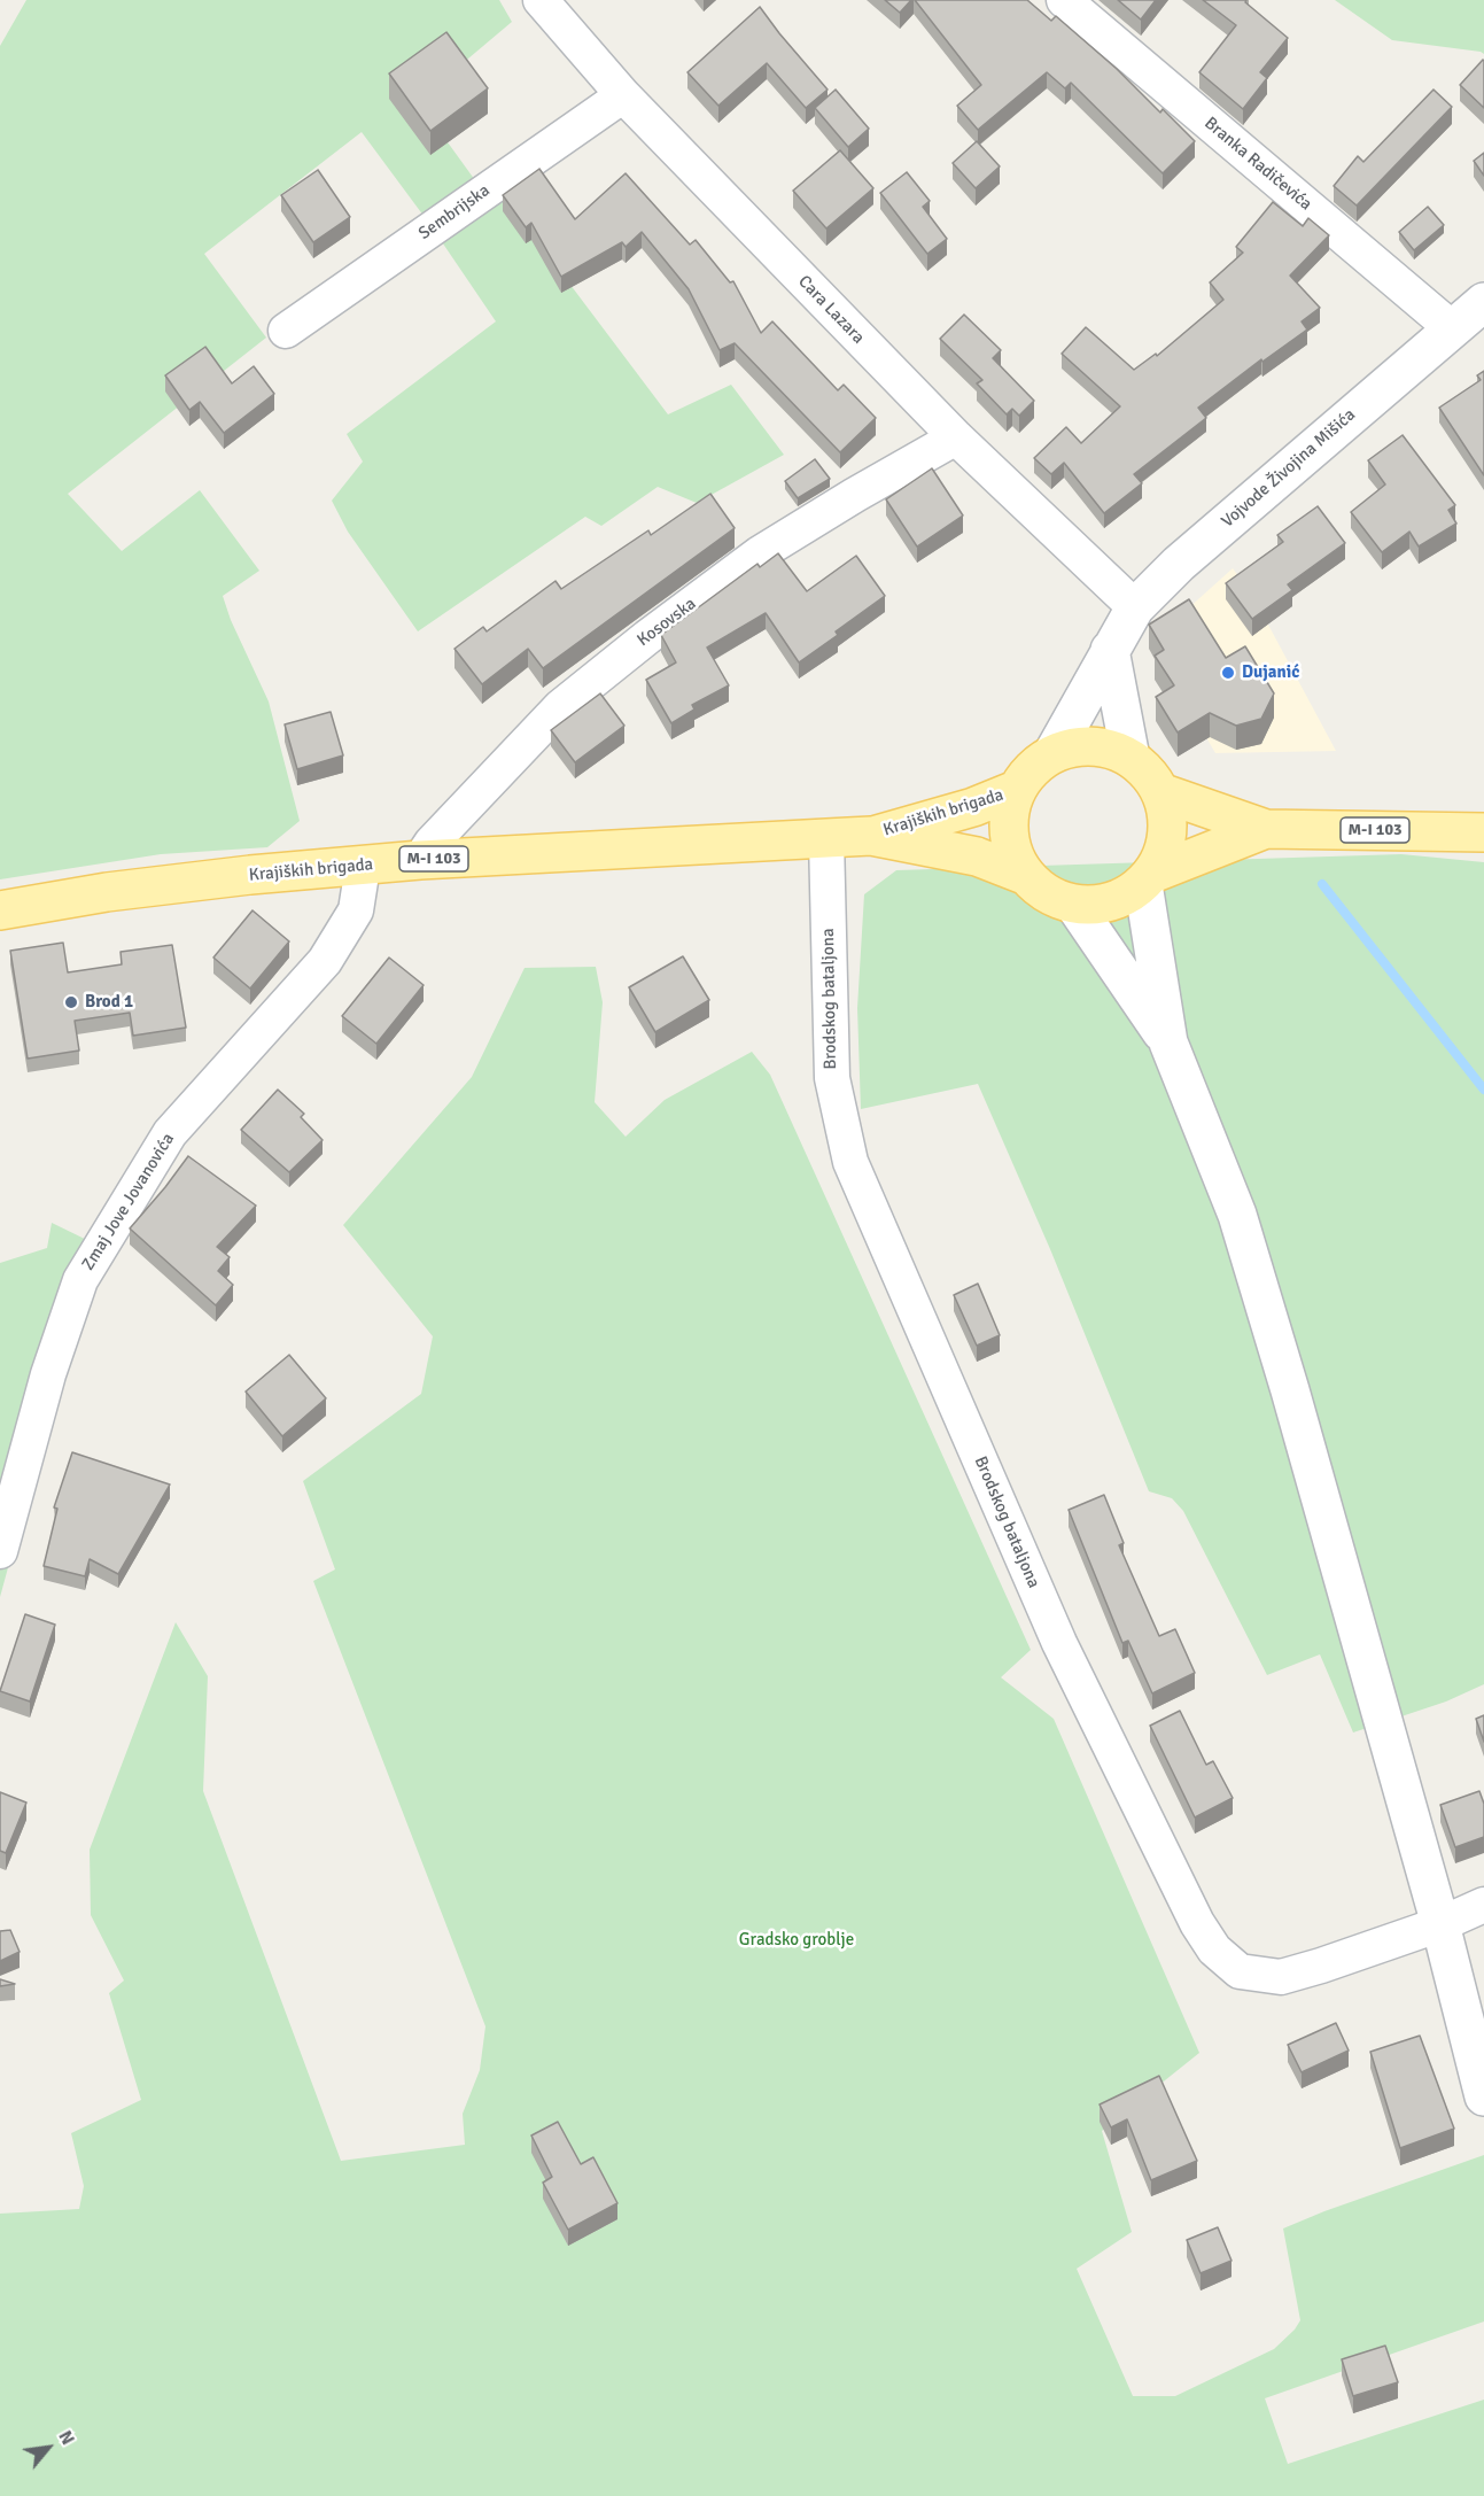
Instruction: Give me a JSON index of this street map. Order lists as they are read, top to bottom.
{
  "streets": {
    "main road": ["Krajiških brigada", "M-I 103"],
    "street": [
      "Branka Radičevića",
      "Sembrijska",
      "Cara Lazara",
      "Vojvode Živojina Mišića",
      "Kosovska",
      "Brodskog bataljona",
      "Zmaj Jove Jovanovića"
    ]
  },
  "crossings": [
    ["Branka Radičevića", "Vojvode Živojina Mišića"],
    ["Sembrijska", "Cara Lazara"],
    ["Cara Lazara", "Vojvode Živojina Mišića"],
    ["Cara Lazara", "Kosovska"],
    ["Vojvode Živojina Mišića", "Krajiških brigada"],
    ["Vojvode Živojina Mišića", "M-I 103"],
    ["Kosovska", "Krajiških brigada"],
    ["Krajiških brigada", "M-I 103"],
    ["Krajiških brigada", "Brodskog bataljona"],
    ["Krajiških brigada", "Zmaj Jove Jovanovića"]
  ],
  "parks": ["Gradsko groblje"],
  "places": ["Dujanić", "Brod 1"],
  "north": "top right"
}
